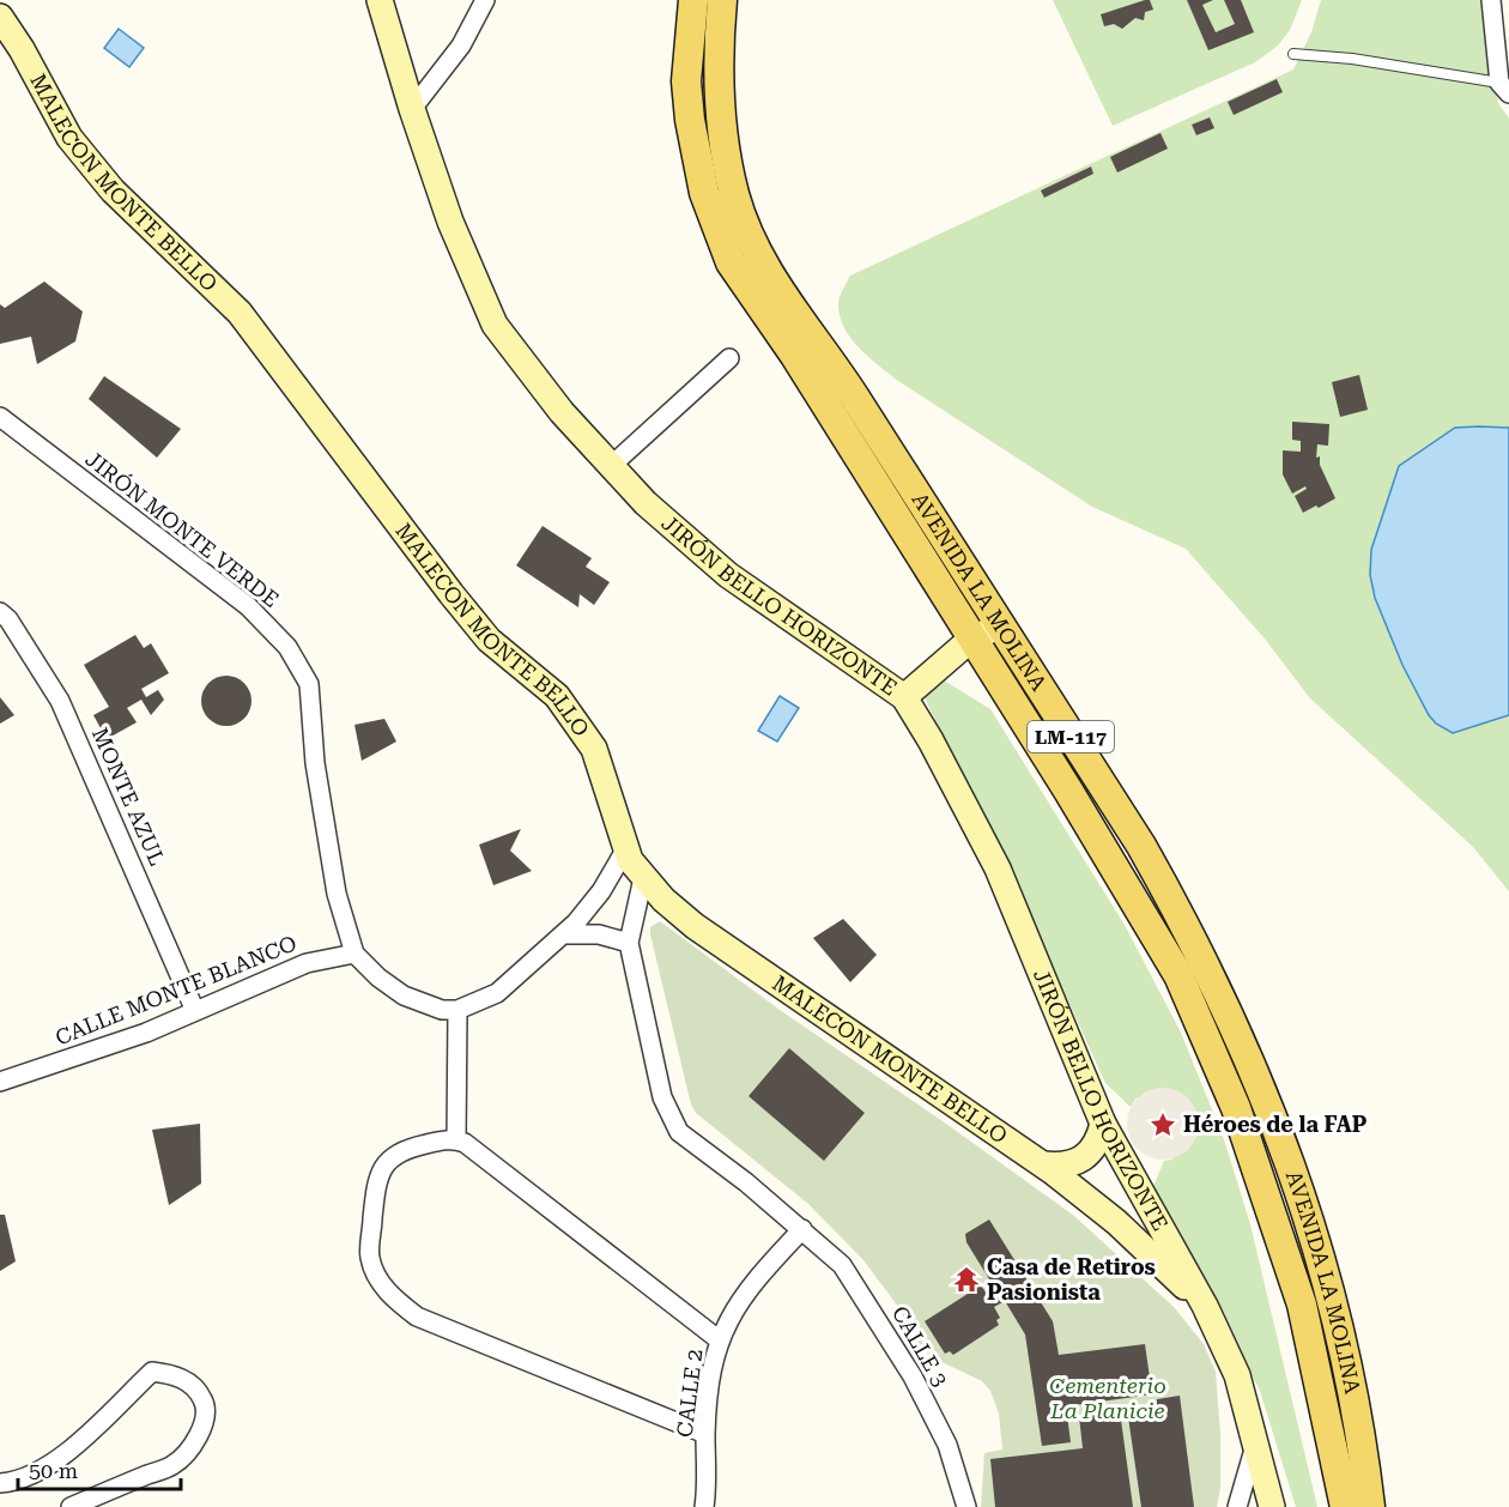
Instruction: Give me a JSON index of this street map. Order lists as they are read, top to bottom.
{
  "streets": {
    "main road": ["AVENIDA LA MOLINA", "LM-117"],
    "street": [
      "MALECON MONTE BELLO",
      "JIRÓN MONTE VERDE",
      "JIRÓN BELLO HORIZONTE",
      "MONTE AZUL",
      "CALLE MONTE BLANCO",
      "CALLE 3",
      "CALLE 2"
    ]
  },
  "crossings": [
    ["MALECON MONTE BELLO", "JIRÓN BELLO HORIZONTE"],
    ["JIRÓN MONTE VERDE", "CALLE MONTE BLANCO"],
    ["MONTE AZUL", "CALLE MONTE BLANCO"],
    ["CALLE 3", "CALLE 2"]
  ],
  "parks": ["Cementerio La Planicie"],
  "places": {
    "place": ["Héroes de la FAP"],
    "temple": ["Casa de Retiros Pasionista"]
  },
  "scale_bar": "50 m"
}
